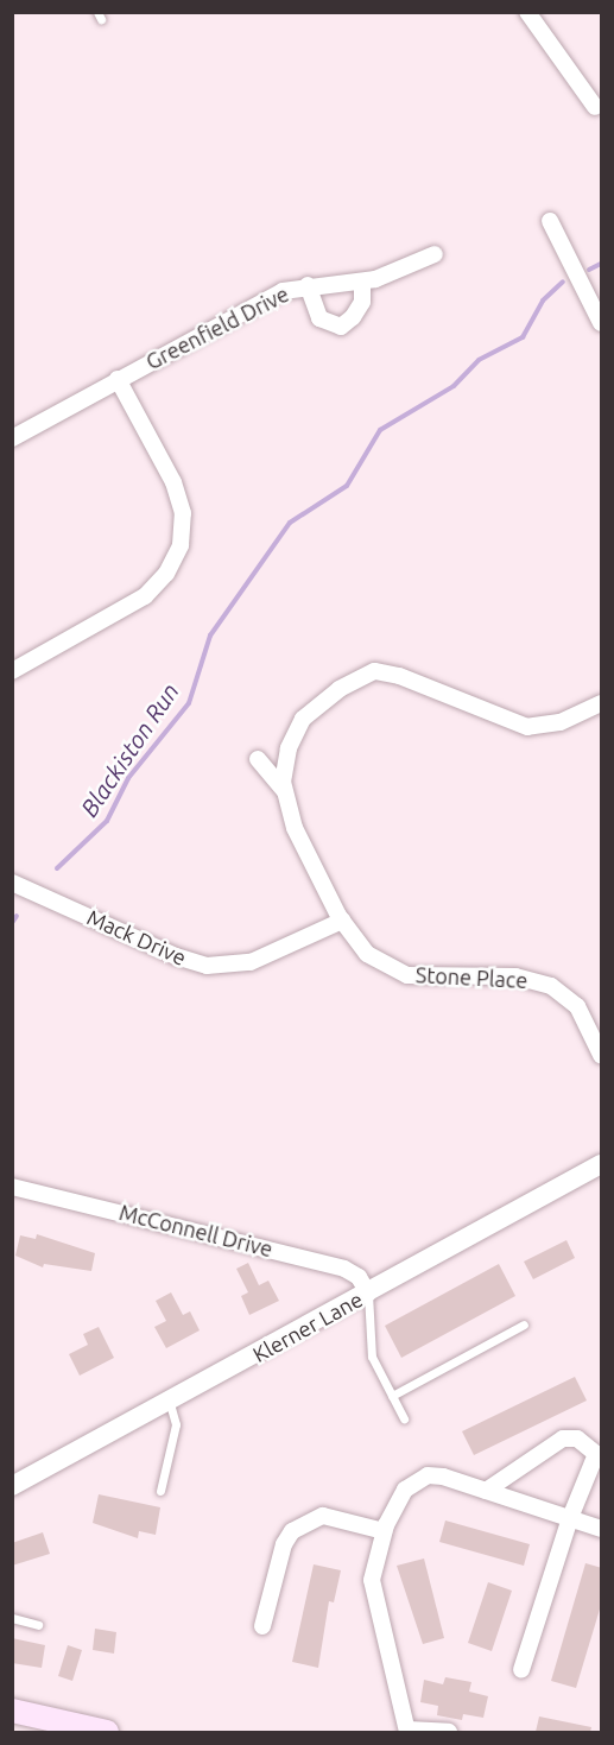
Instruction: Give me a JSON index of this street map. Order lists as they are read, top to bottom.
{
  "streets": {
    "street": [
      "Greenfield Drive",
      "Mack Drive",
      "Stone Place",
      "McConnell Drive",
      "Klerner Lane"
    ]
  },
  "crossings": [
    ["Mack Drive", "Stone Place"],
    ["McConnell Drive", "Klerner Lane"]
  ],
  "water": ["Blackiston Run"]
}
